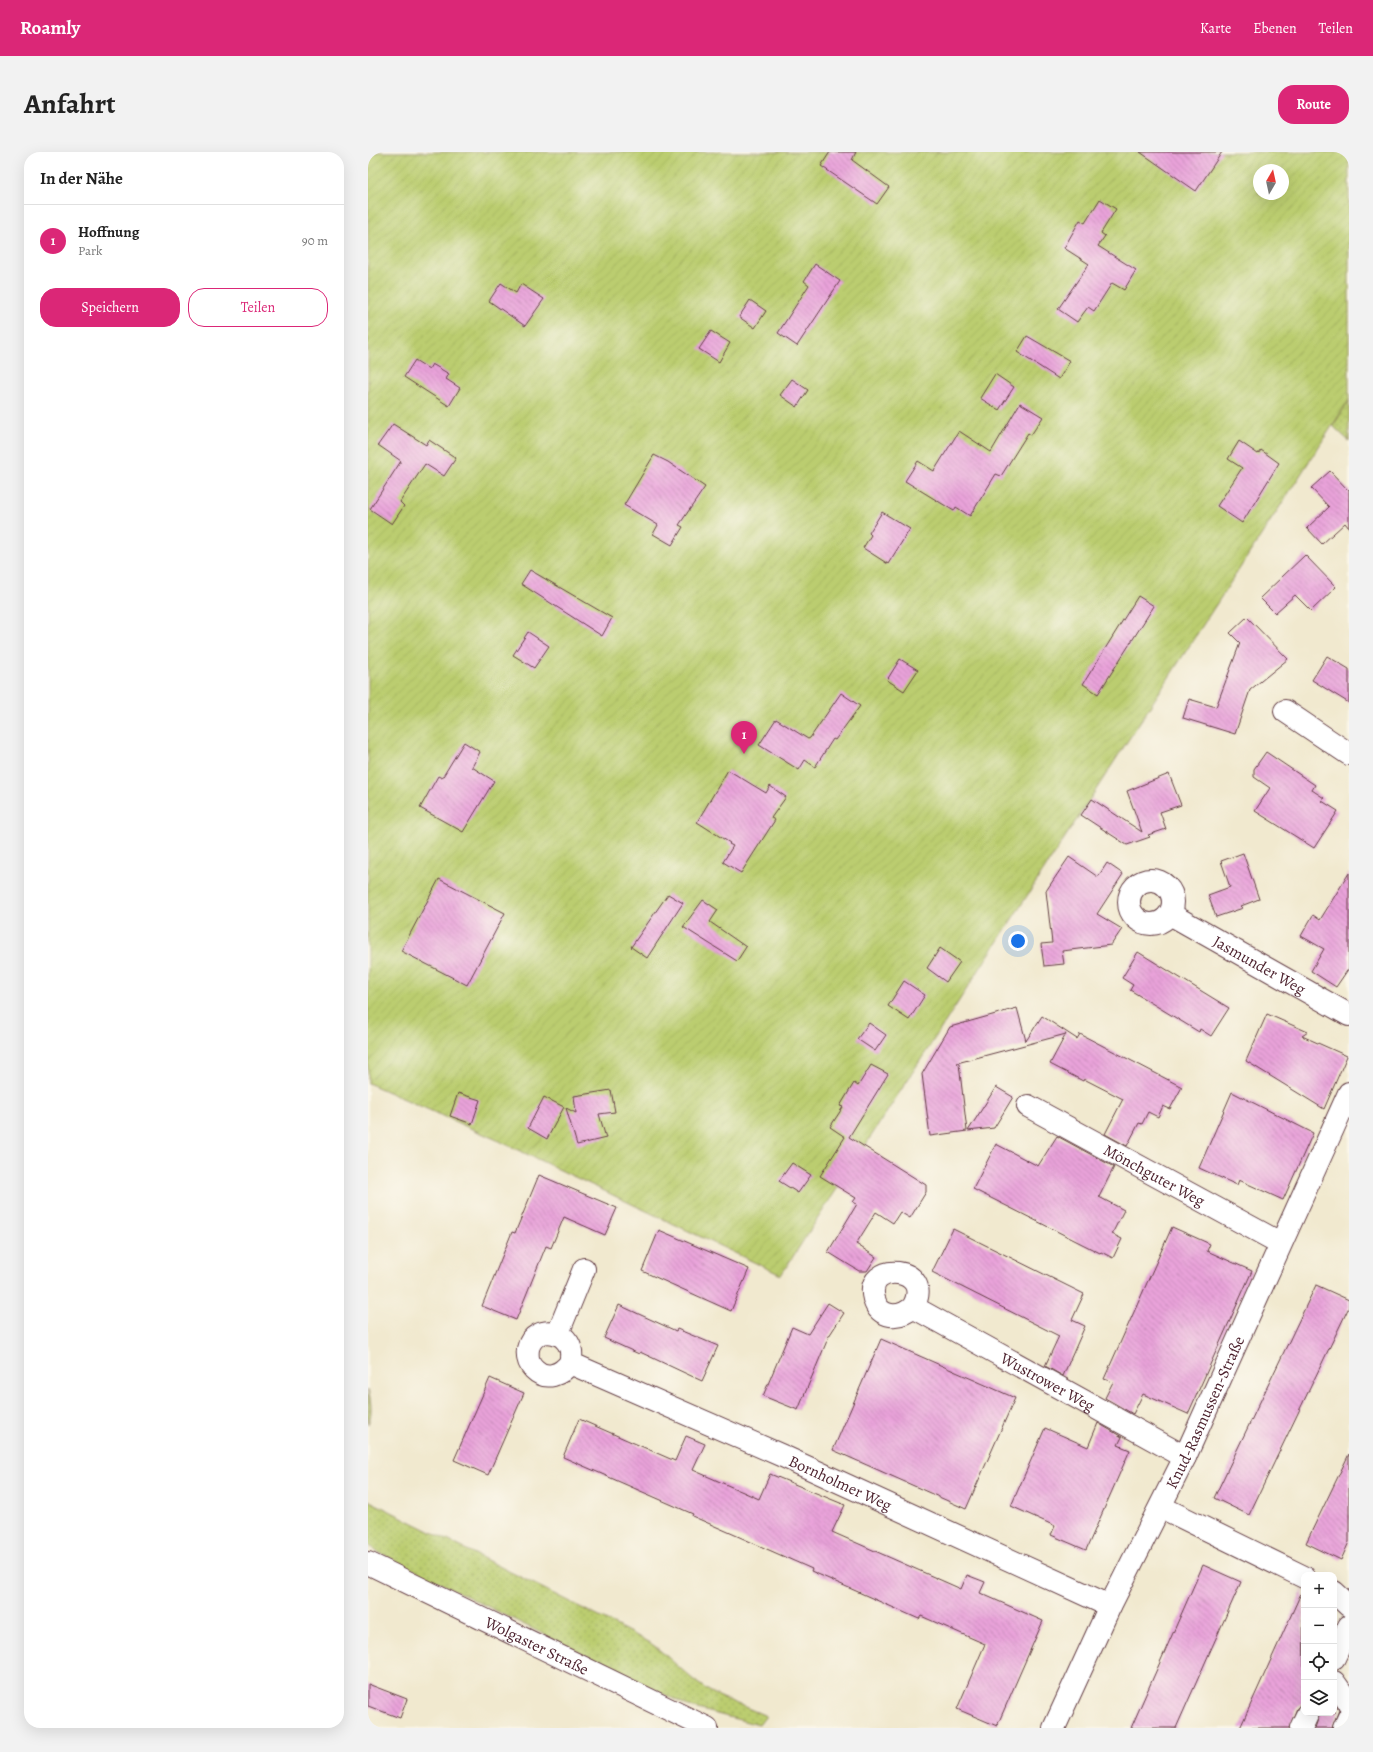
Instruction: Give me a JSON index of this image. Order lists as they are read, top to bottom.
{
  "streets": {
    "street": [
      "Jasmunder Weg",
      "Mönchguter Weg",
      "Wustrower Weg",
      "Knud-Rasmussen-Straße",
      "Bornholmer Weg",
      "Wolgaster Straße"
    ]
  },
  "crossings": [
    ["Mönchguter Weg", "Knud-Rasmussen-Straße"],
    ["Wustrower Weg", "Knud-Rasmussen-Straße"],
    ["Knud-Rasmussen-Straße", "Bornholmer Weg"]
  ],
  "north": "top",
  "page": {
    "header": "Roamly",
    "nav": ["Karte", "Ebenen", "Teilen"],
    "title": "Anfahrt",
    "buttons": [
      "Route",
      ["Speichern", "Teilen"]
    ],
    "heading": "In der Nähe",
    "list": [
      {
        "mark": "1",
        "name": "Hoffnung",
        "note": "Park",
        "value": "90 m"
      }
    ],
    "pins": "1",
    "map_buttons": ["+", "−"]
  }
}
